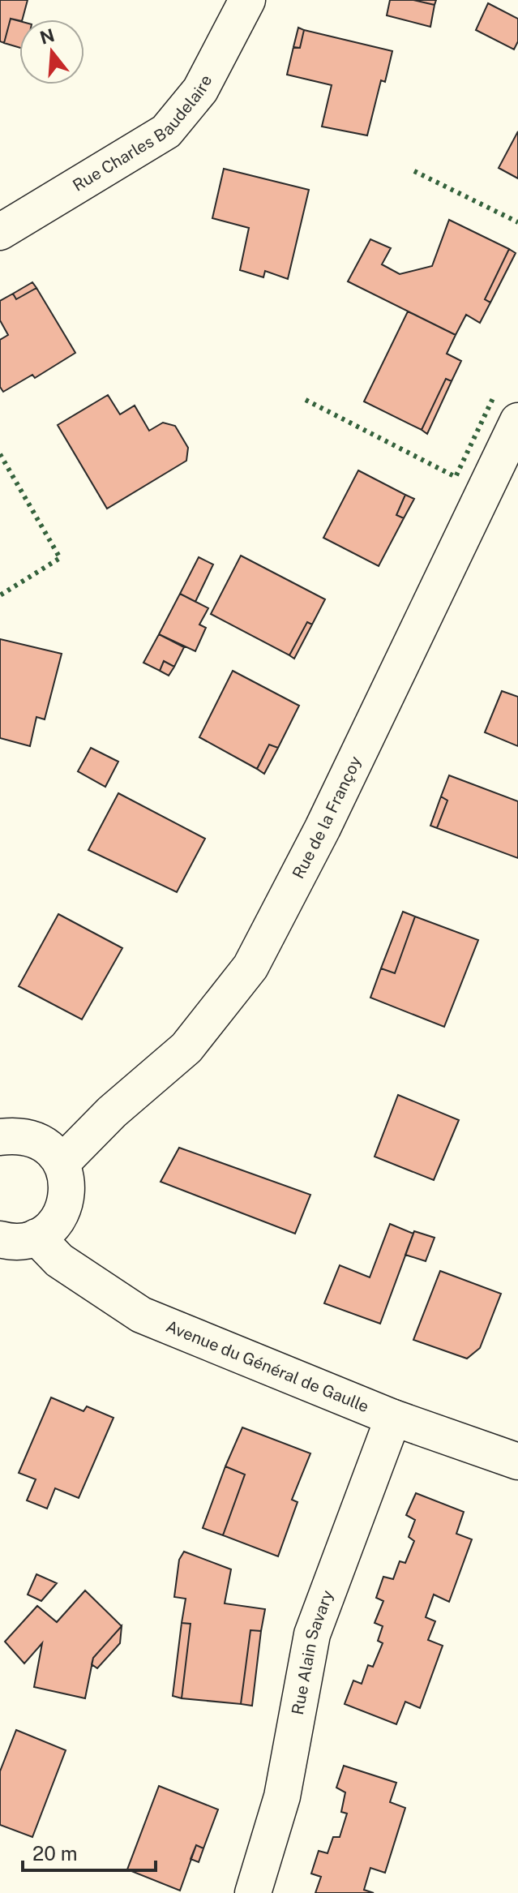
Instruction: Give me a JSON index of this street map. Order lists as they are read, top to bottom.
{
  "streets": {
    "street": [
      "Rue Charles Baudelaire",
      "Rue de la Françoy",
      "Avenue du Général de Gaulle",
      "Rue Alain Savary"
    ]
  },
  "crossings": [
    ["Avenue du Général de Gaulle", "Rue Alain Savary"]
  ],
  "scale_bar": "20 m",
  "north": "top"
}
